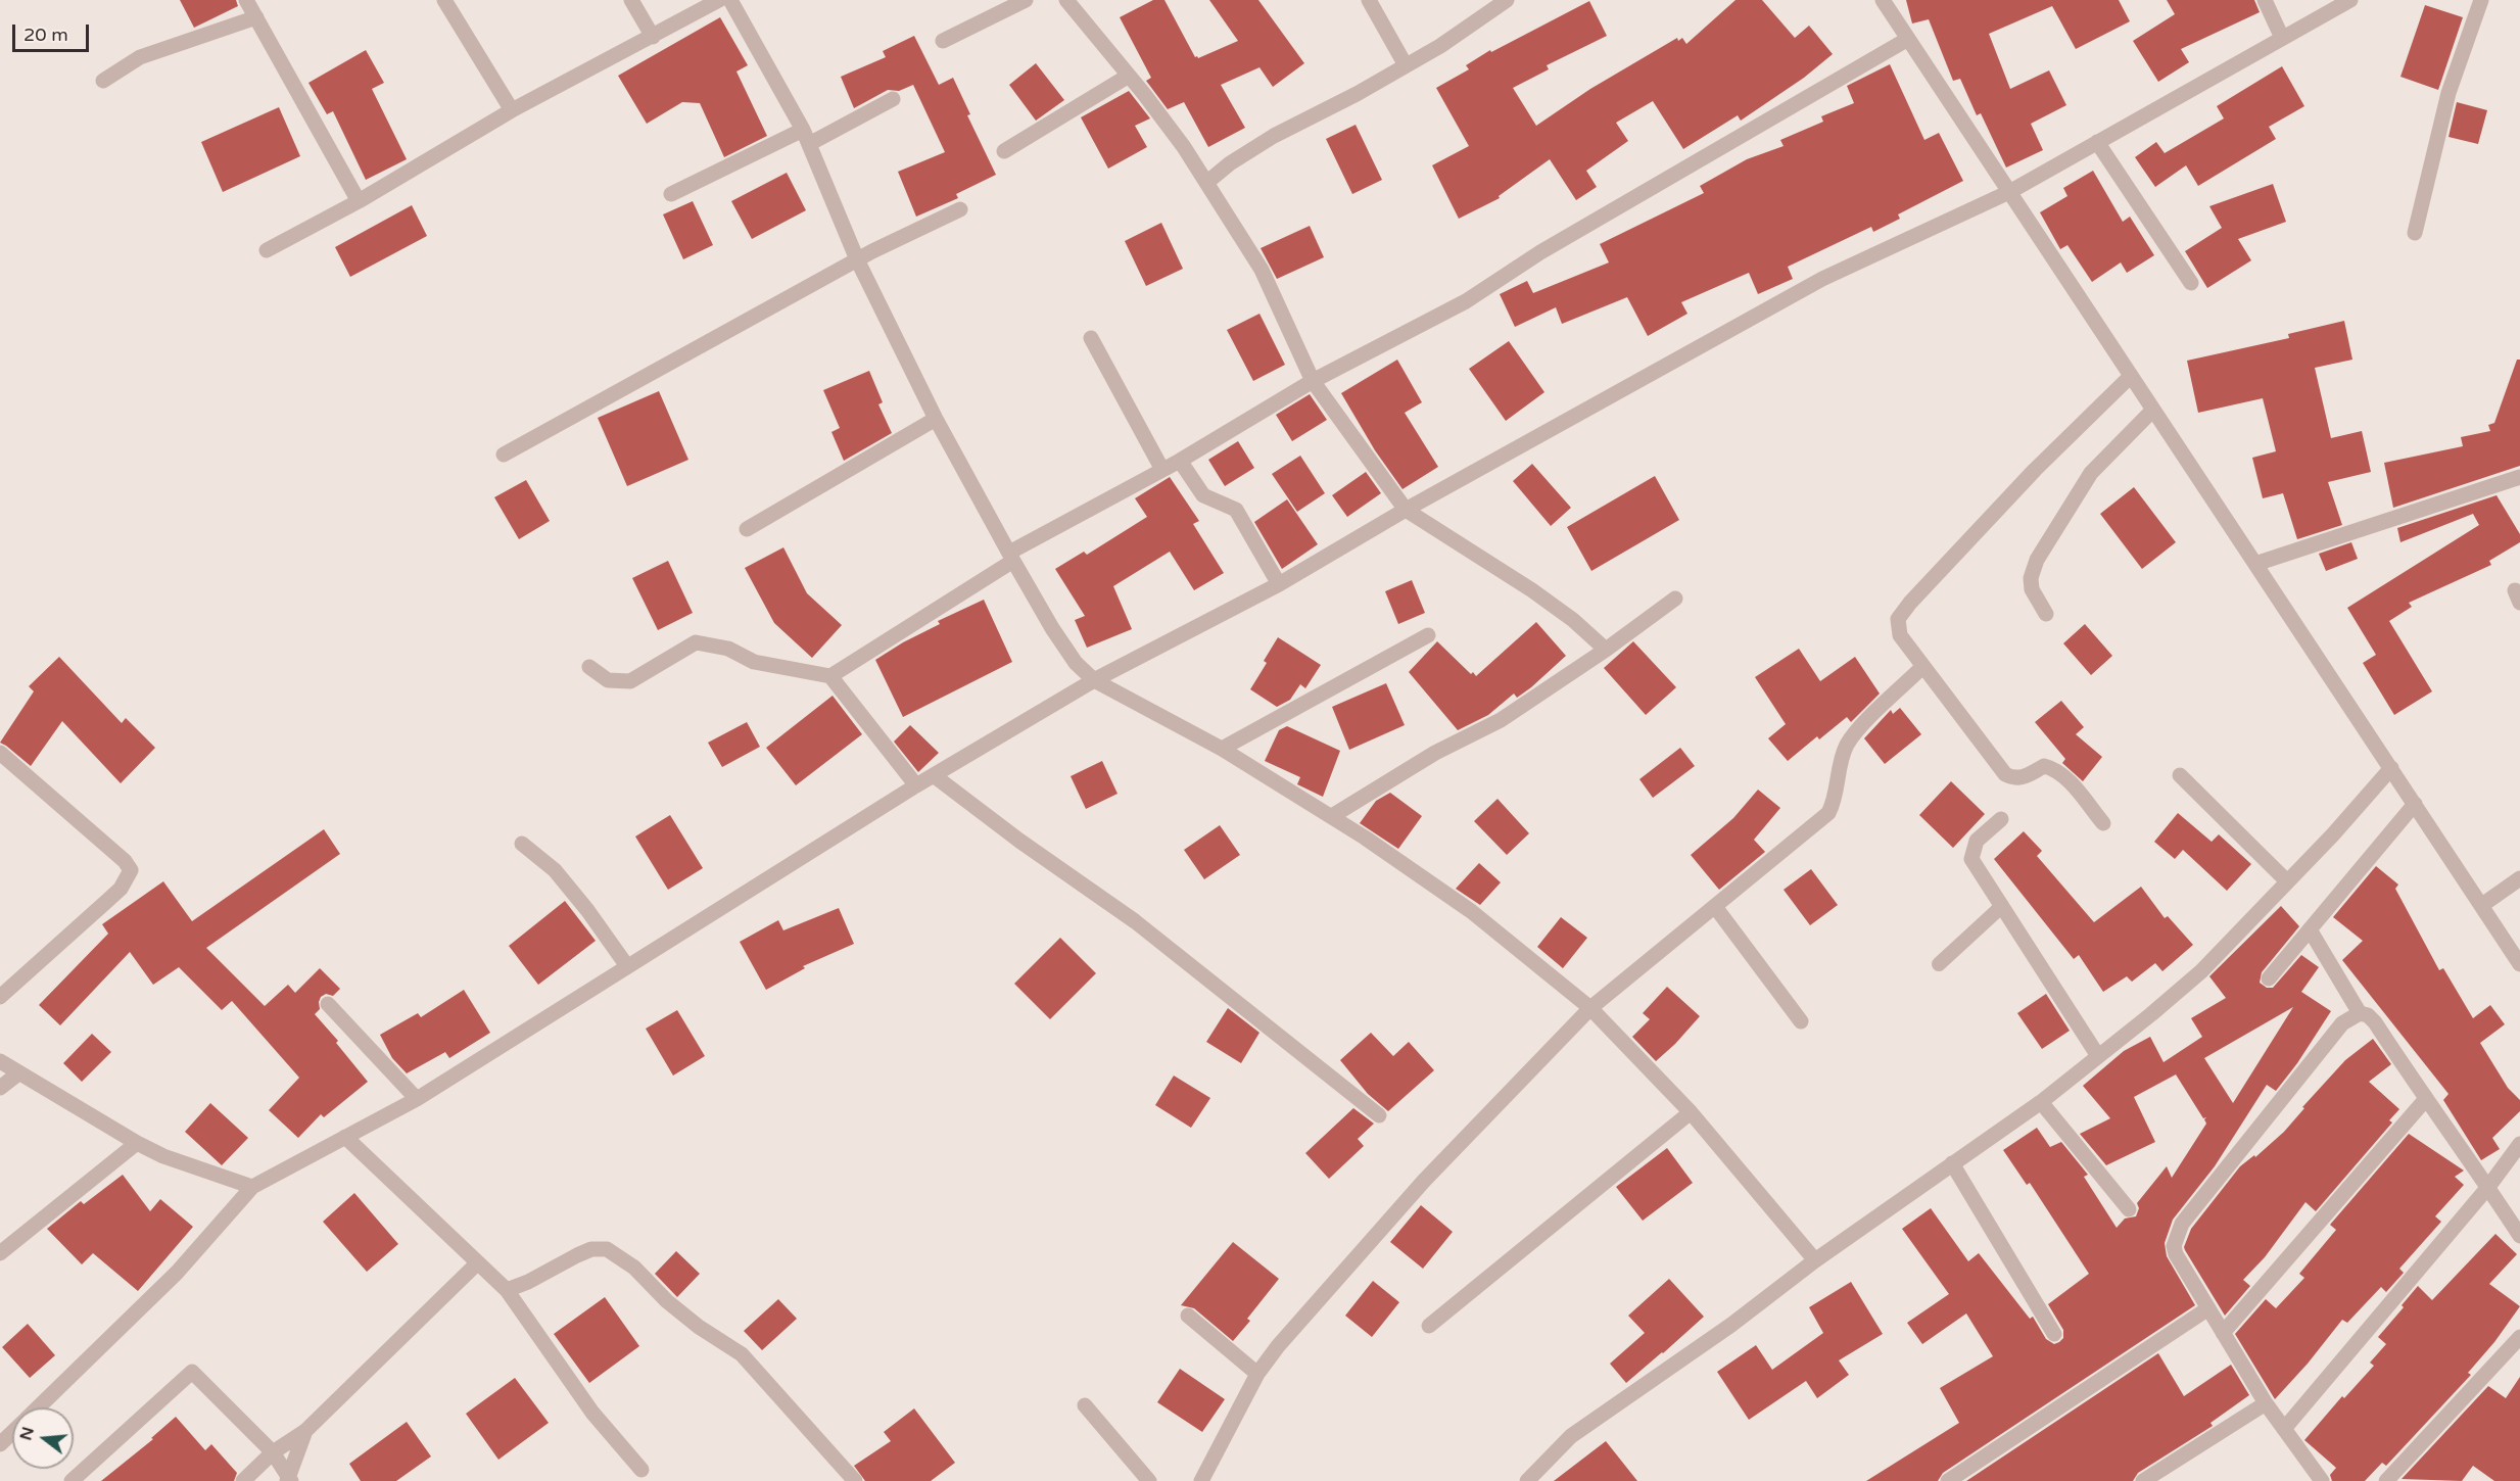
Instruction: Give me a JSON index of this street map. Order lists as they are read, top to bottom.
{
  "scale_bar": "20 m",
  "north": "left"
}
